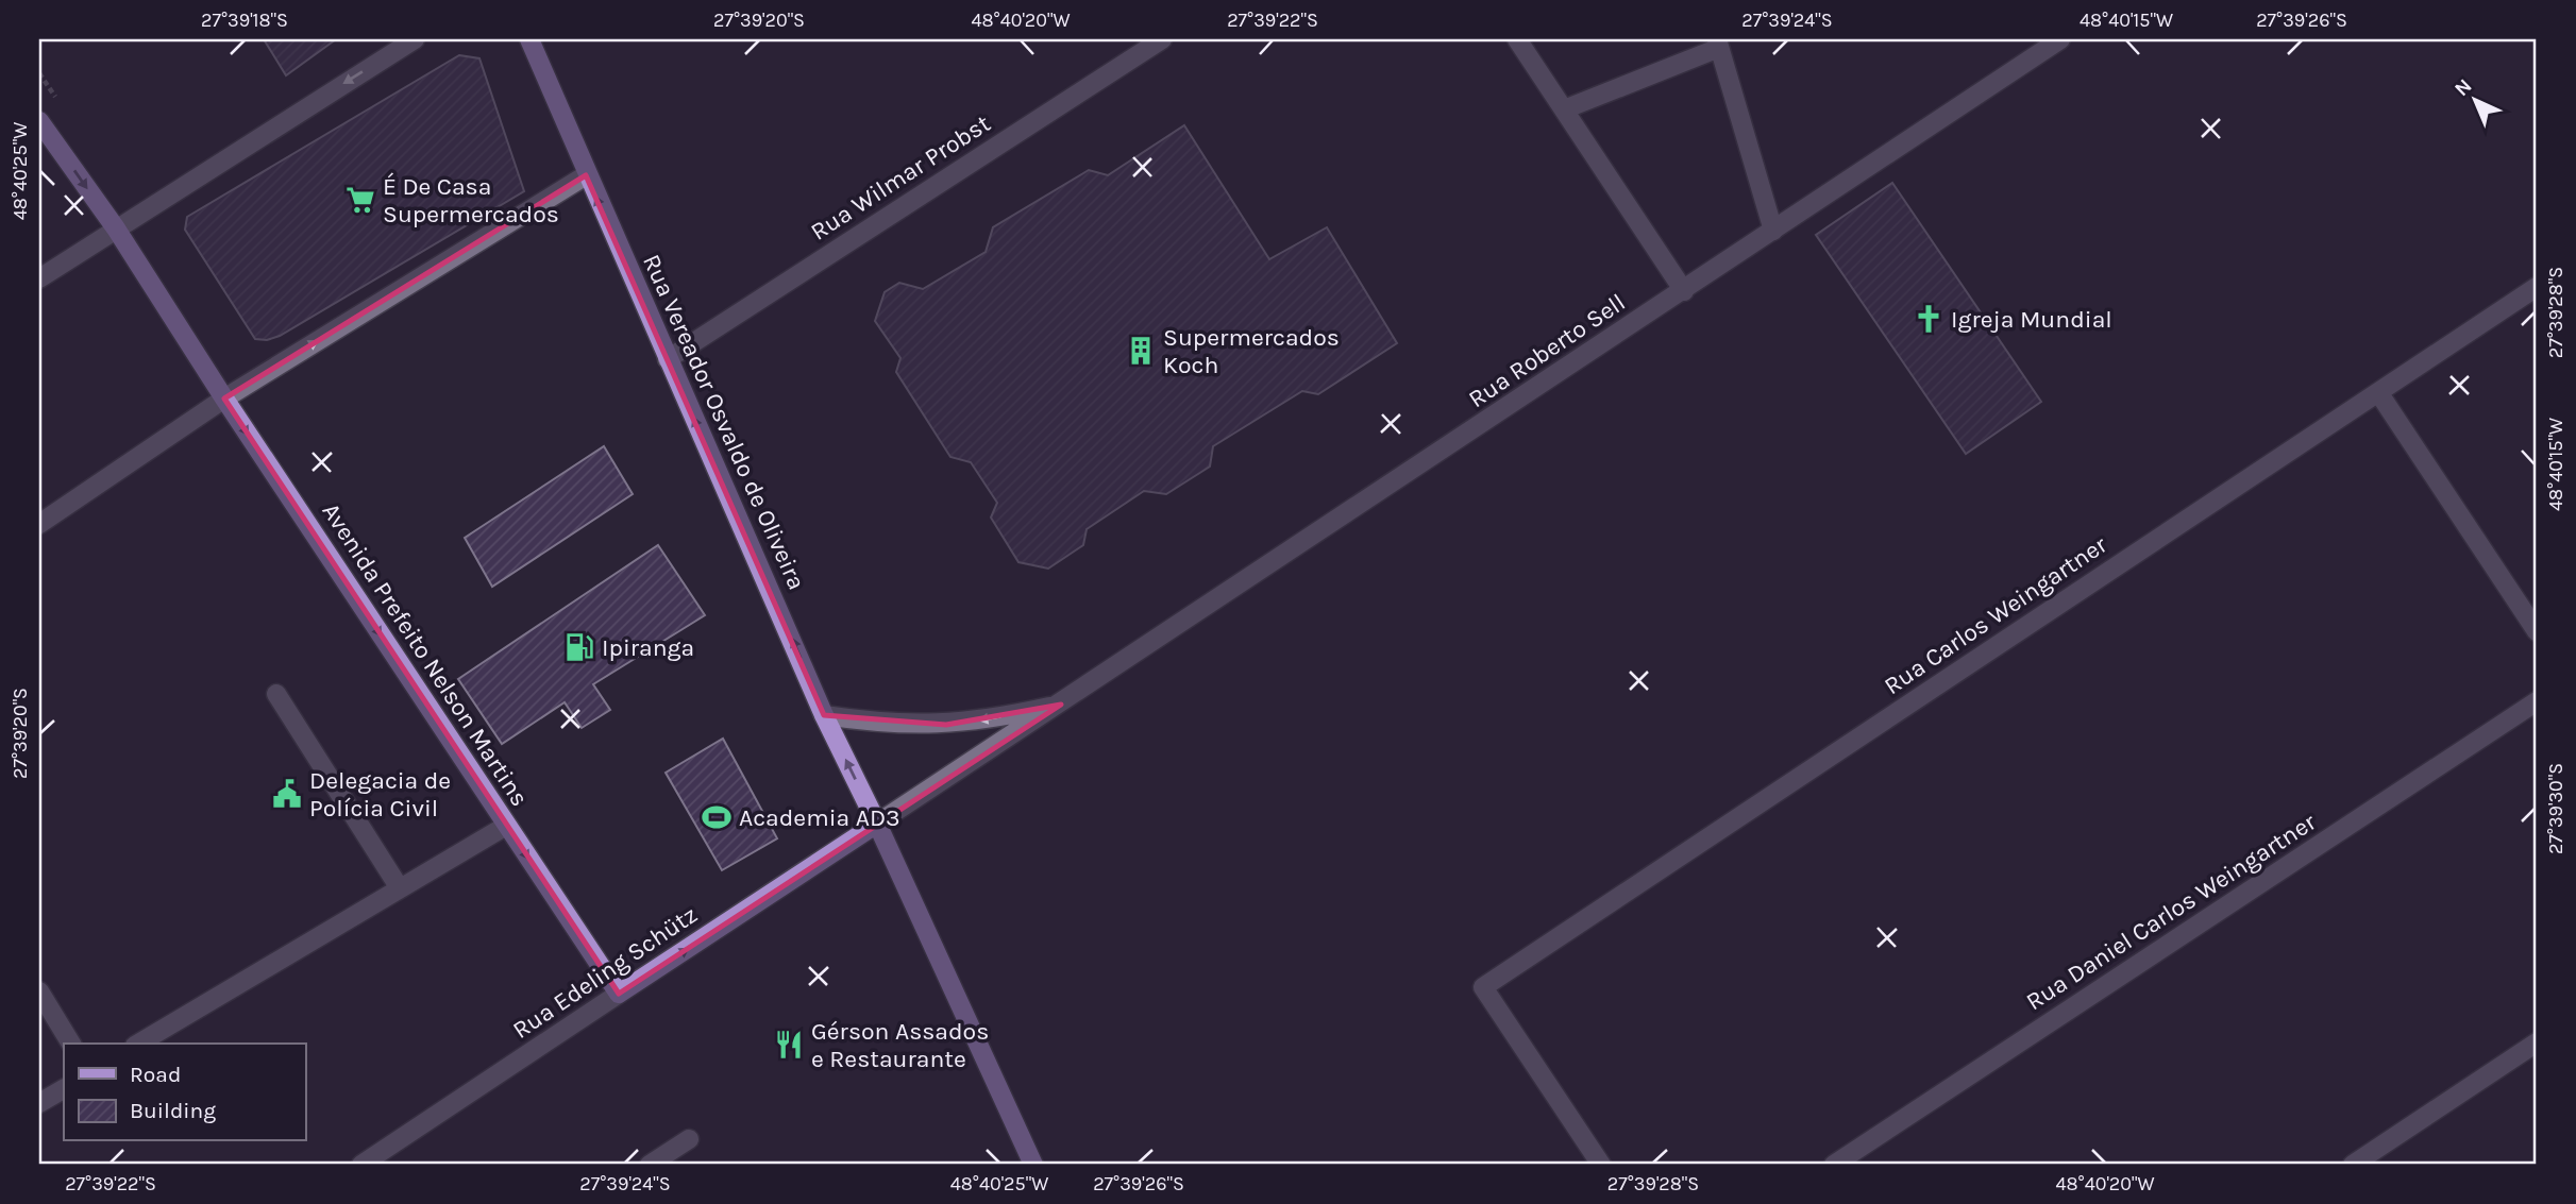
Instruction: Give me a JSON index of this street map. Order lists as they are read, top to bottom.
{
  "streets": {
    "main road": ["Rua Vereador Osvaldo de Oliveira", "Avenida Prefeito Nelson Martins", "Rua Edeling Schütz"],
    "street": [
      "Rua Wilmar Probst",
      "Rua Roberto Sell",
      "Rua Carlos Weingartner",
      "Rua Daniel Carlos Weingartner"
    ]
  },
  "crossings": [
    ["Rua Wilmar Probst", "Rua Vereador Osvaldo de Oliveira"],
    ["Rua Roberto Sell", "Rua Vereador Osvaldo de Oliveira"],
    ["Rua Roberto Sell", "Rua Edeling Schütz"],
    ["Rua Vereador Osvaldo de Oliveira", "Rua Edeling Schütz"],
    ["Avenida Prefeito Nelson Martins", "Rua Edeling Schütz"]
  ],
  "one_way": ["Rua Vereador Osvaldo de Oliveira", "Avenida Prefeito Nelson Martins", "Rua Edeling Schütz"],
  "places": {
    "supermarket": ["É De Casa Supermercados"],
    "church": ["Igreja Mundial"],
    "building": ["Supermercados Koch"],
    "fuel station": ["Ipiranga"],
    "public building": ["Delegacia de Polícia Civil"],
    "sports": ["Academia AD3"],
    "restaurant": ["Gérson Assados e Restaurante"]
  },
  "legend": ["Road", "Building"],
  "north": "top left",
  "coordinates": [
    "27°39'18\"S",
    "27°39'20\"S",
    "48°40'20\"W",
    "27°39'22\"S",
    "27°39'24\"S",
    "48°40'15\"W",
    "27°39'26\"S",
    "48°40'25\"W",
    "27°39'28\"S",
    "27°39'30\"S"
  ]
}
